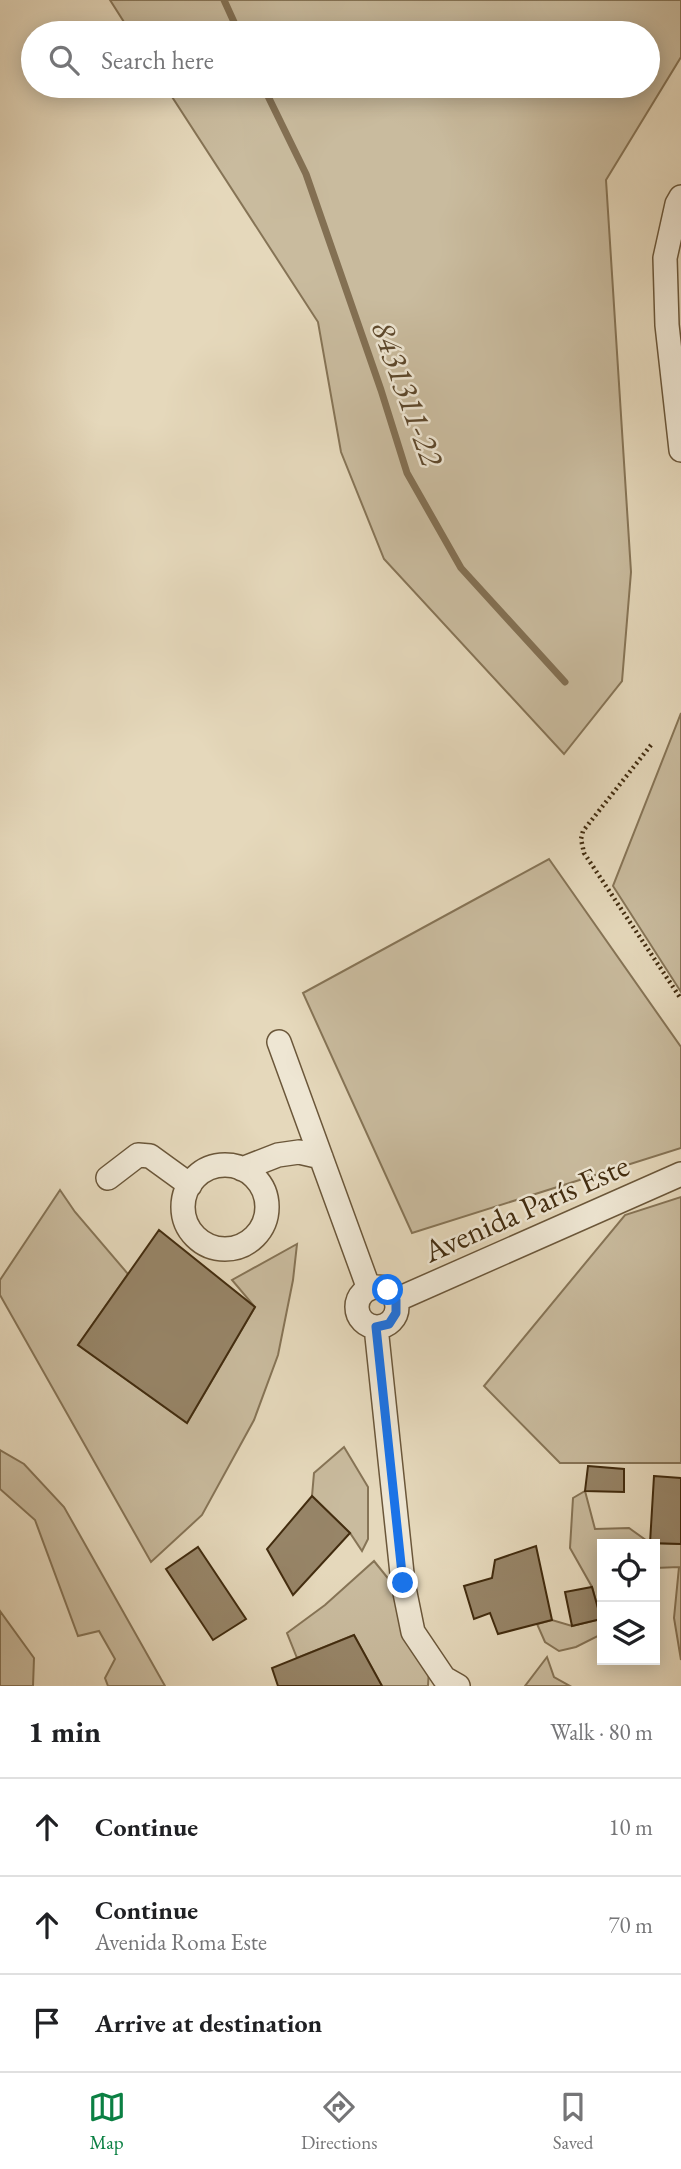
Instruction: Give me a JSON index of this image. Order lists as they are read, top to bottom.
{
  "streets": {
    "street": ["Avenida París Este"]
  },
  "water": ["8431311-22"],
  "page": {
    "search": "Search here",
    "heading": ["1 min", "Walk · 80 m"],
    "list": [
      ["Continue", "10 m"],
      ["Continue", "Avenida Roma Este", "70 m"],
      "Arrive at destination"
    ],
    "nav": ["Map", "Directions", "Saved"]
  }
}
